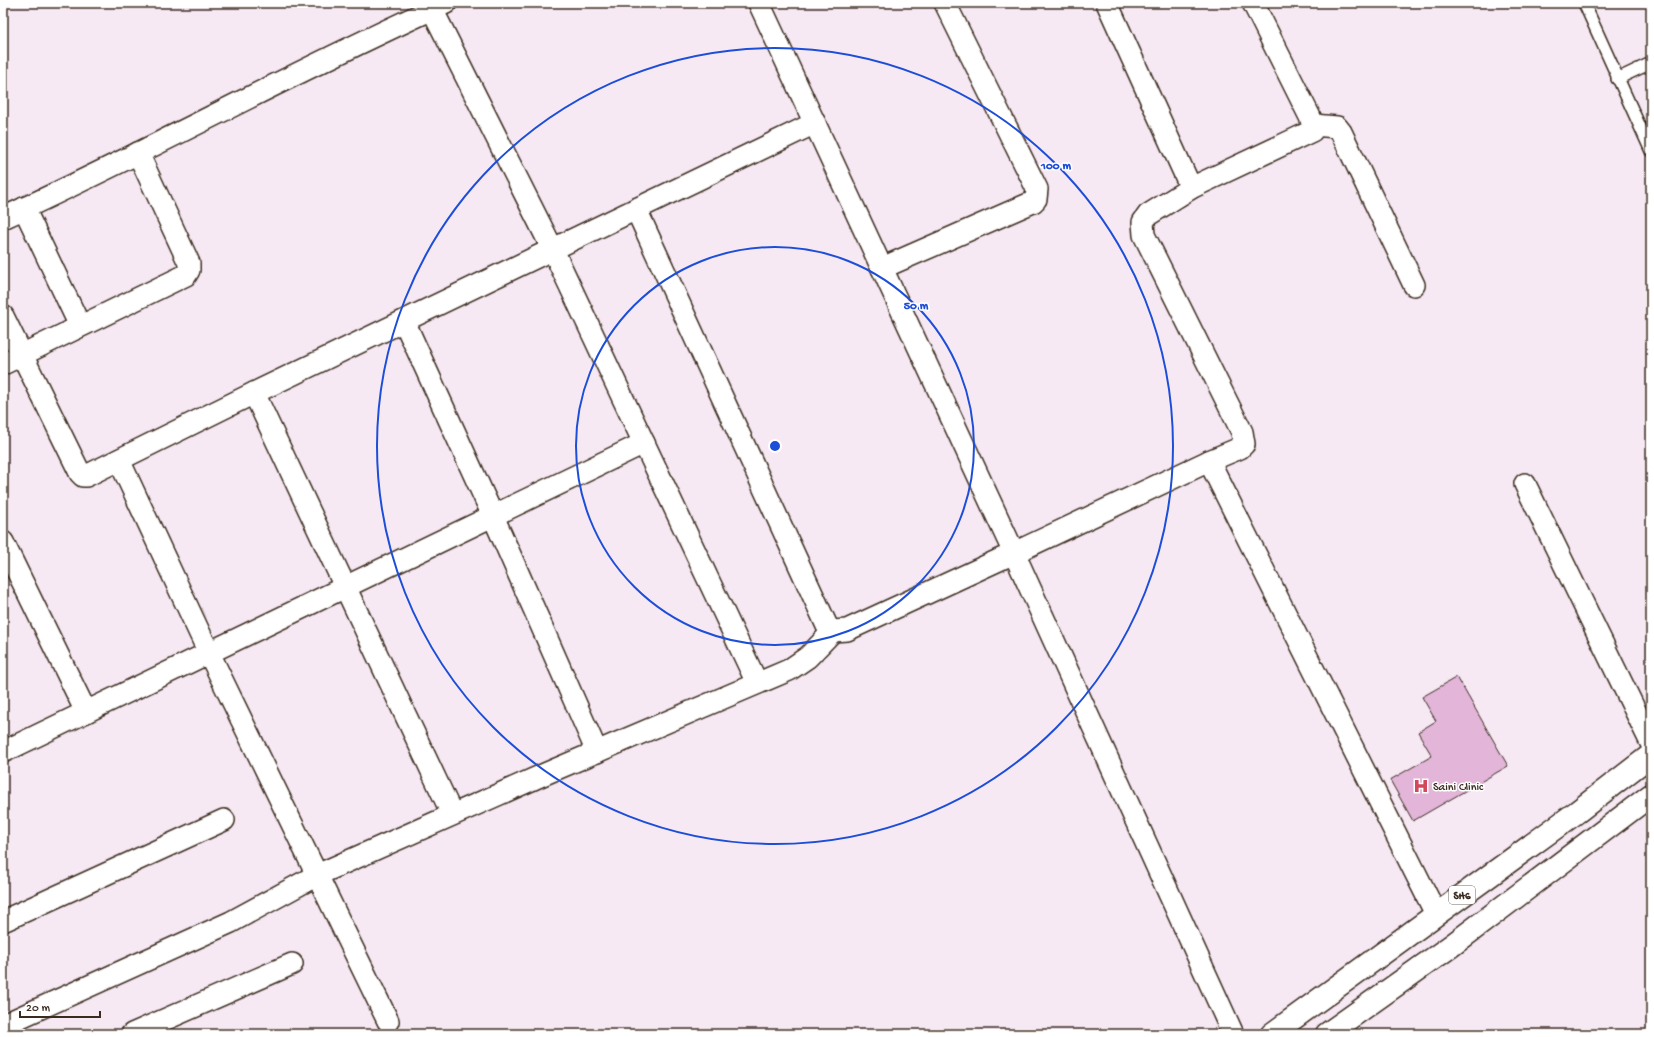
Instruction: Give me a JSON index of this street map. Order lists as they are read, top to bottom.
{
  "streets": {
    "main road": ["SH6"]
  },
  "places": {
    "hospital": ["Saini Clinic"]
  },
  "scale_bar": "20 m",
  "rings": ["100 m", "50 m"]
}
